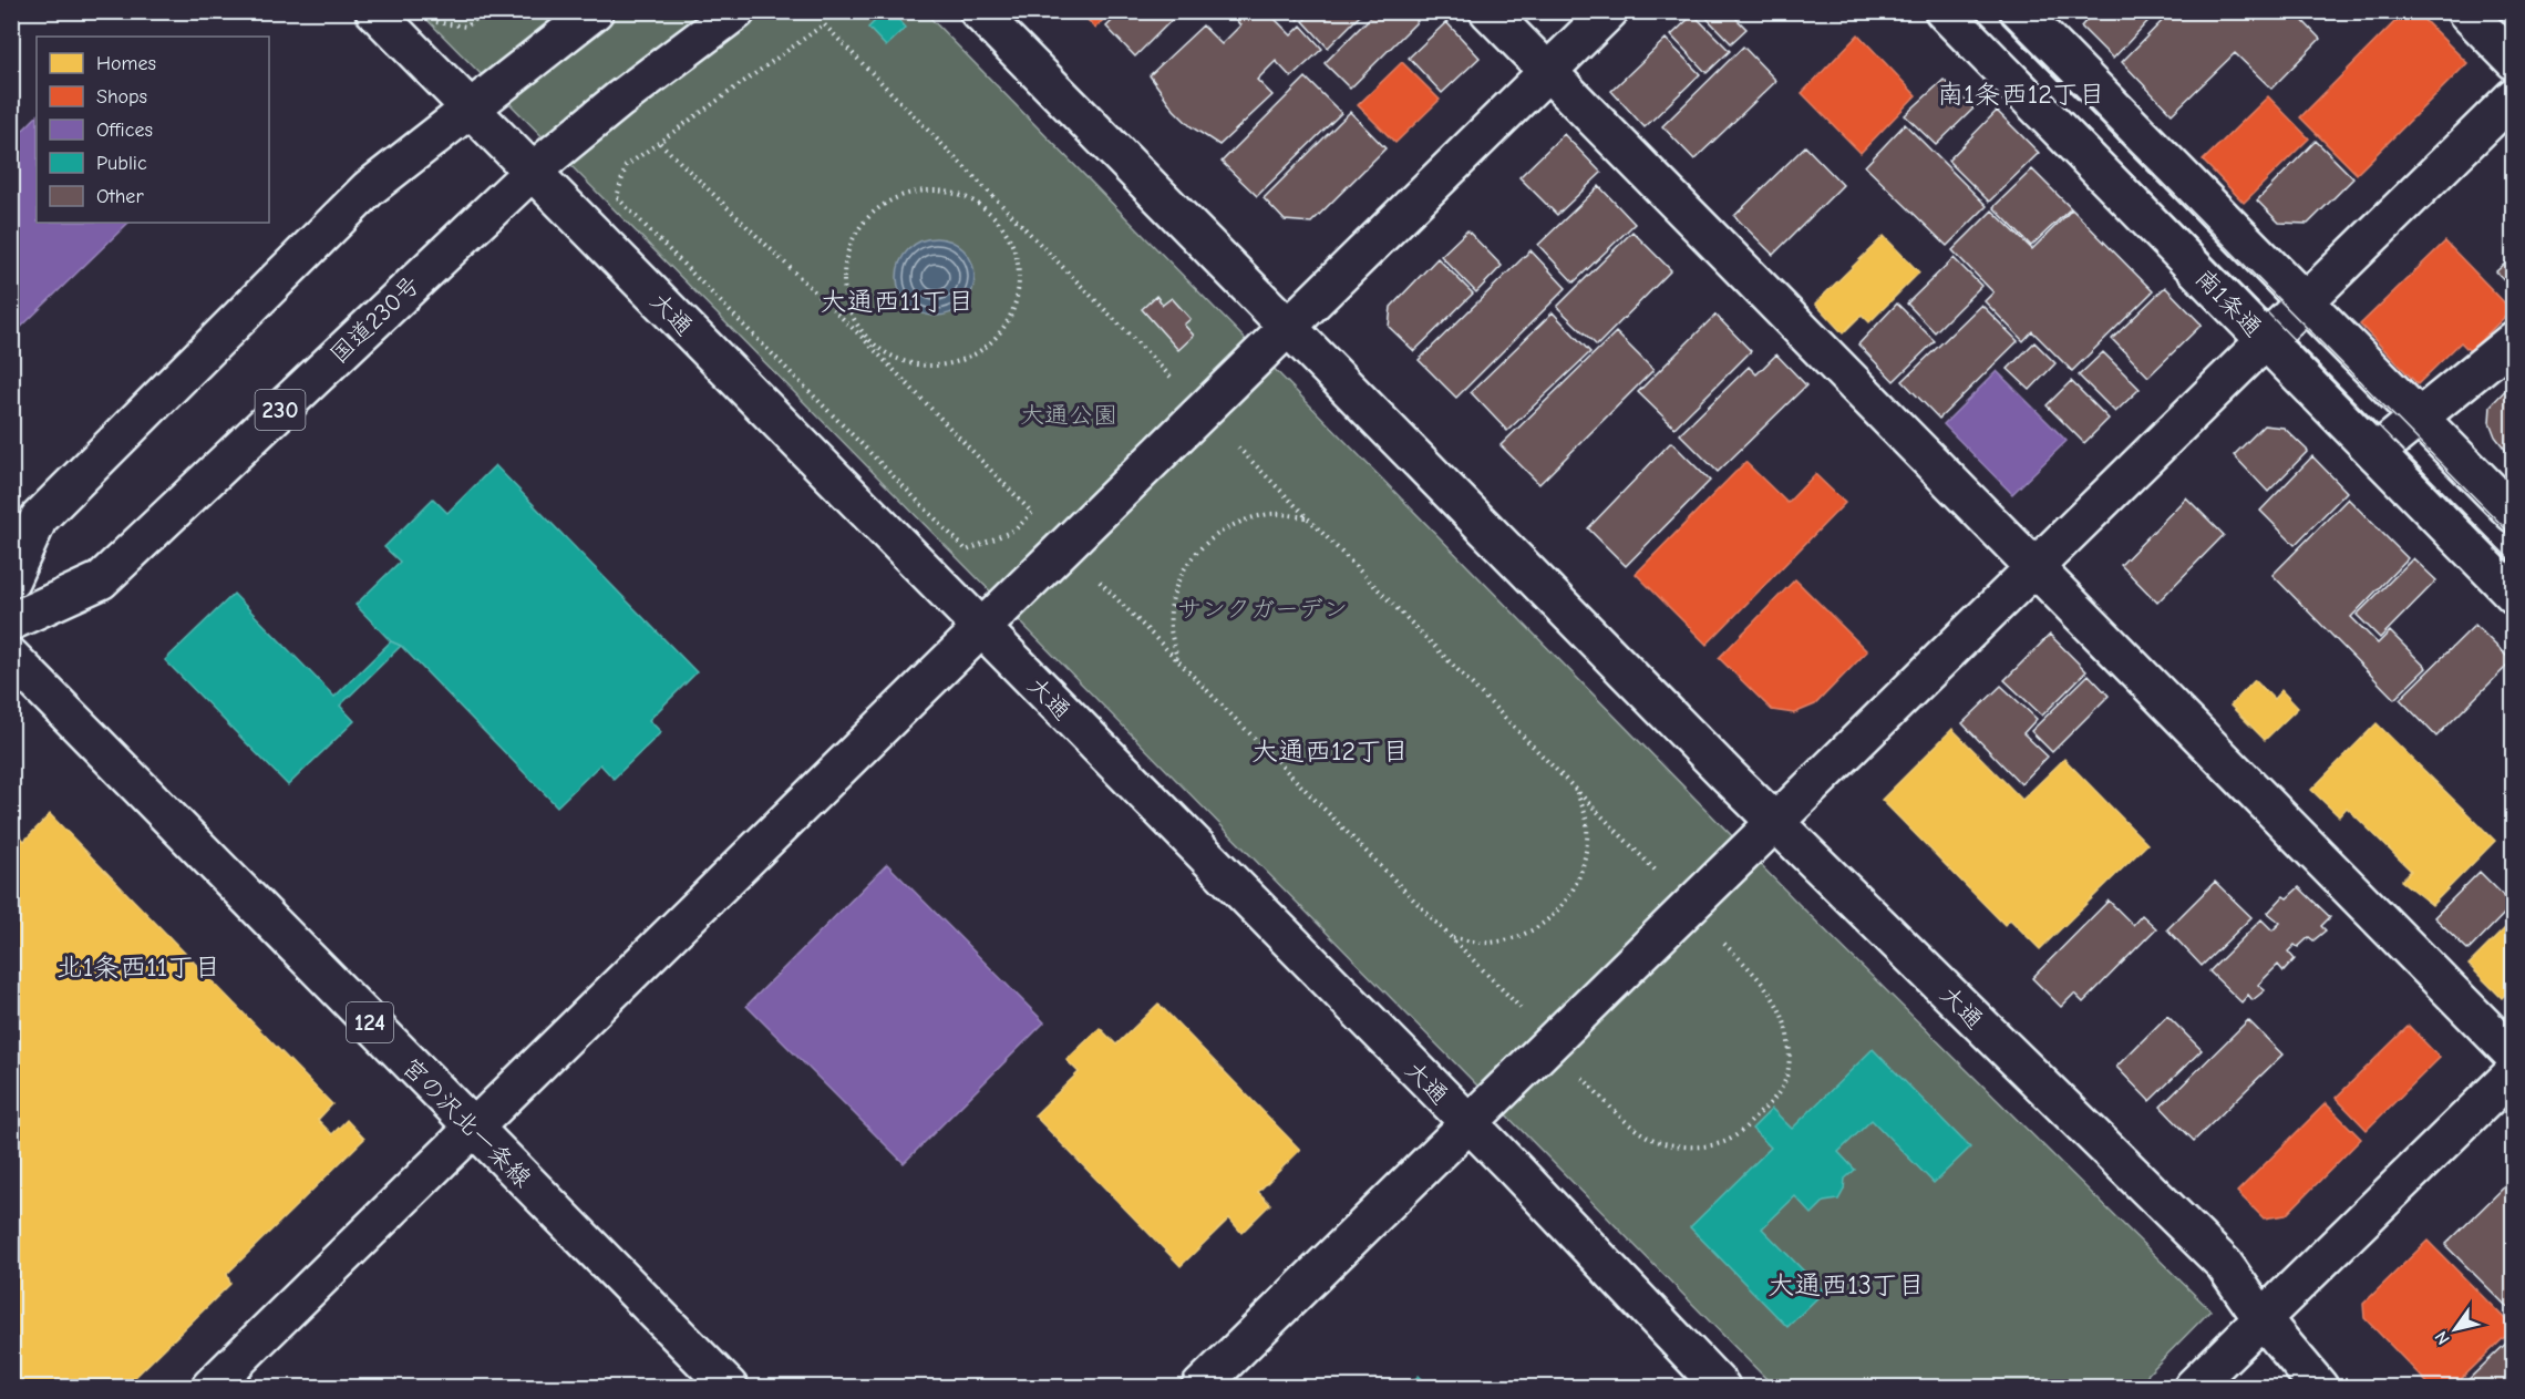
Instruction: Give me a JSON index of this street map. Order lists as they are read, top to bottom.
{
  "streets": {
    "main road": [
      "南1条通",
      "大通",
      "国道230号",
      "230",
      "124",
      "宮の沢北一条線"
    ]
  },
  "crossings": [
    ["大通", "国道230号"]
  ],
  "districts": [
    "南1条西12丁目",
    "大通西11丁目",
    "大通西12丁目",
    "北1条西11丁目",
    "大通西13丁目"
  ],
  "parks": ["大通公園", "サンクガーデン"],
  "legend": [
    "Homes",
    "Shops",
    "Offices",
    "Public",
    "Other"
  ],
  "north": "bottom left"
}
